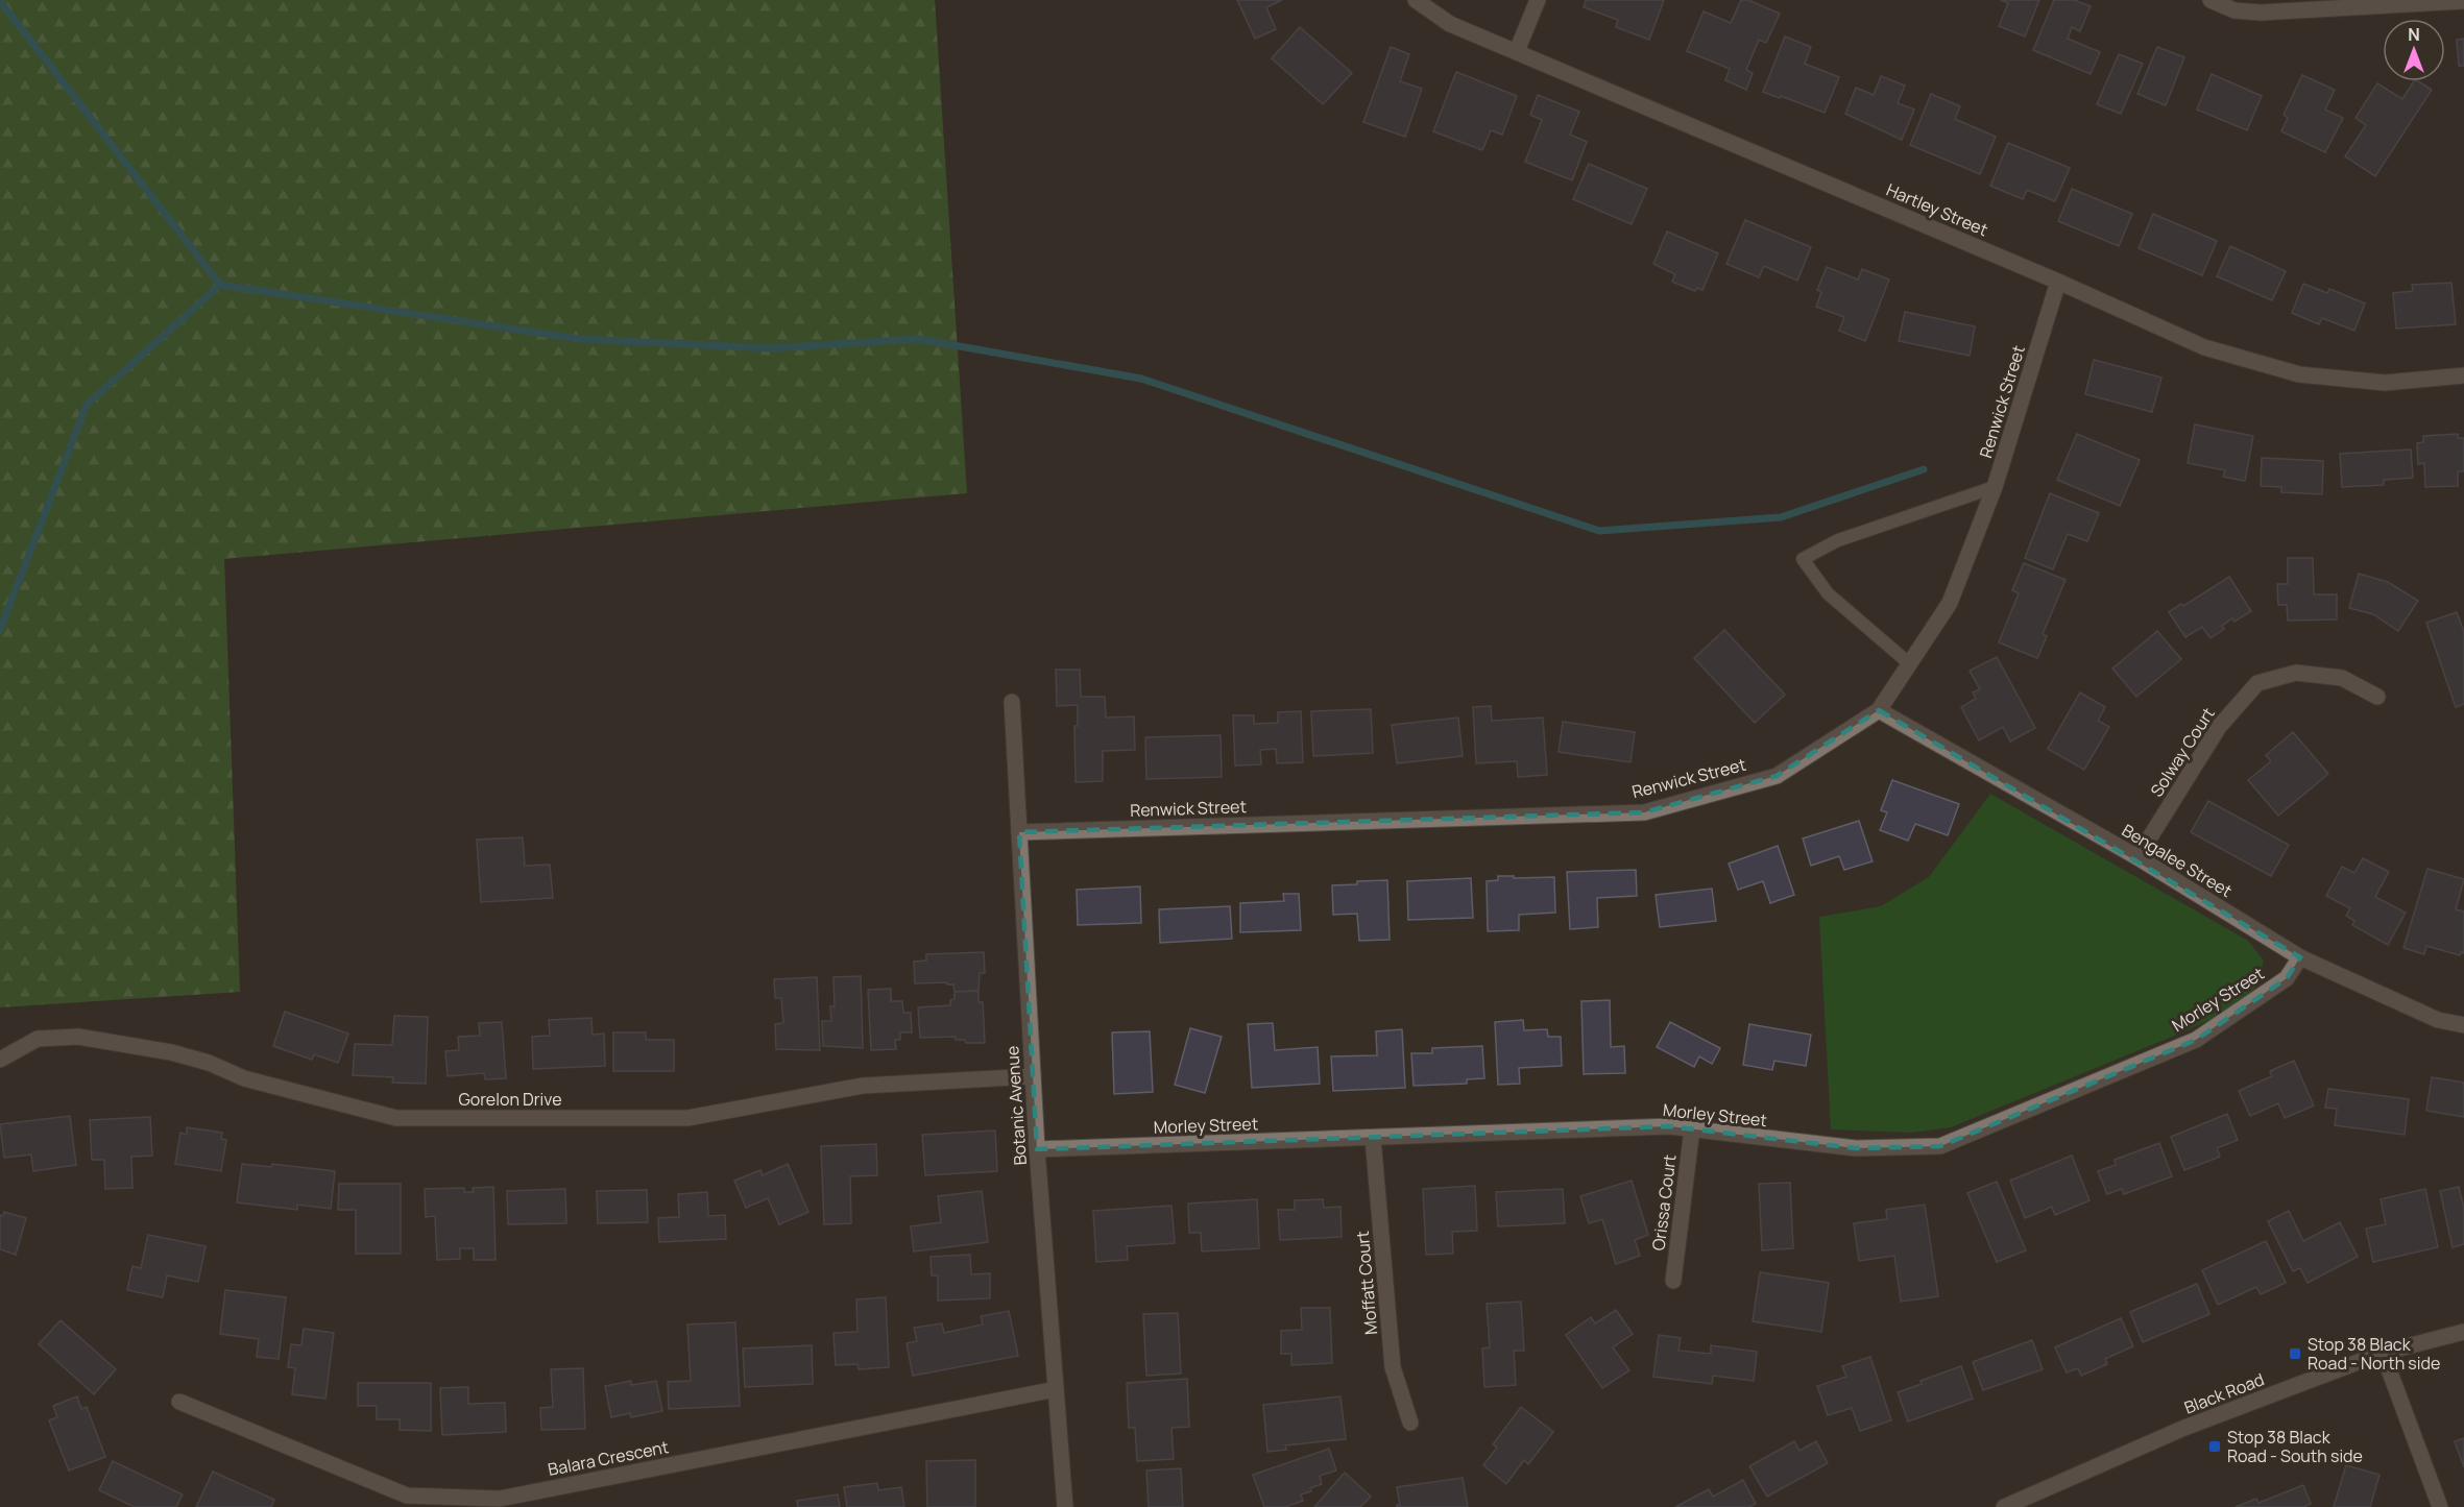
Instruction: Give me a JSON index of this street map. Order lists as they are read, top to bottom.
{
  "streets": {
    "street": [
      "Hartley Street",
      "Renwick Street",
      "Solway Court",
      "Bengalee Street",
      "Morley Street",
      "Gorelon Drive",
      "Botanic Avenue",
      "Orissa Court",
      "Moffatt Court",
      "Black Road",
      "Balara Crescent"
    ]
  },
  "crossings": [
    ["Hartley Street", "Renwick Street"],
    ["Renwick Street", "Bengalee Street"],
    ["Renwick Street", "Botanic Avenue"],
    ["Solway Court", "Bengalee Street"],
    ["Bengalee Street", "Morley Street"],
    ["Morley Street", "Botanic Avenue"],
    ["Morley Street", "Orissa Court"],
    ["Morley Street", "Moffatt Court"],
    ["Gorelon Drive", "Botanic Avenue"],
    ["Botanic Avenue", "Balara Crescent"]
  ],
  "places": {
    "transit": ["Stop 38 Black Road - North side", "Stop 38 Black Road - South side"]
  },
  "north": "top"
}
